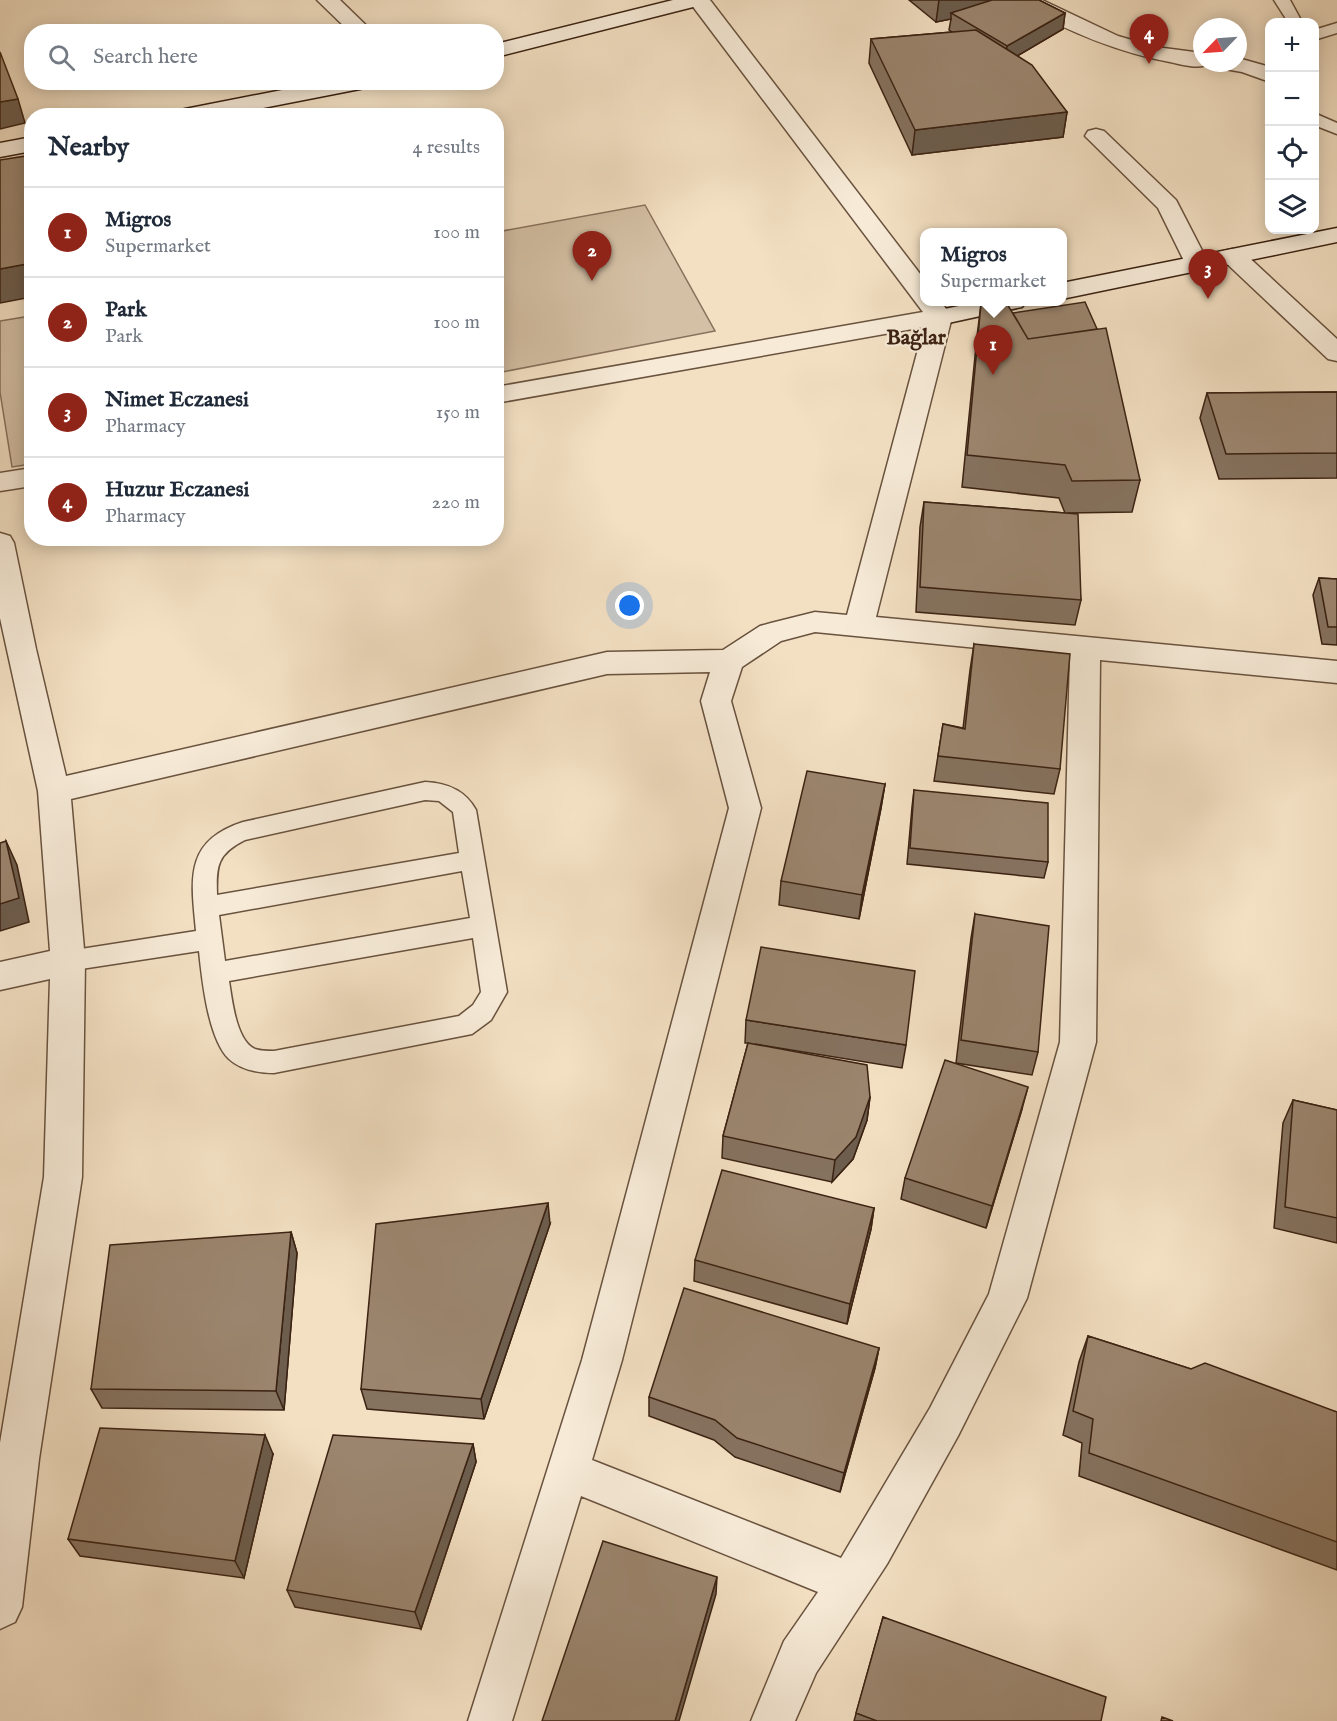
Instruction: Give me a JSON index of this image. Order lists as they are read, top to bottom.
{
  "districts": ["Bağlar"],
  "north": "bottom left",
  "page": {
    "pins": [
      "4",
      "2",
      "3",
      "1"
    ],
    "map_buttons": ["+", "−"],
    "search": "Search here",
    "heading": ["Nearby", "4 results"],
    "list": [
      {
        "mark": "1",
        "name": "Migros",
        "note": "Supermarket",
        "value": "100 m"
      },
      {
        "mark": "2",
        "name": "Park",
        "note": "Park",
        "value": "100 m"
      },
      {
        "mark": "3",
        "name": "Nimet Eczanesi",
        "note": "Pharmacy",
        "value": "150 m"
      },
      {
        "mark": "4",
        "name": "Huzur Eczanesi",
        "note": "Pharmacy",
        "value": "220 m"
      }
    ],
    "popup": ["Migros", "Supermarket"]
  }
}
